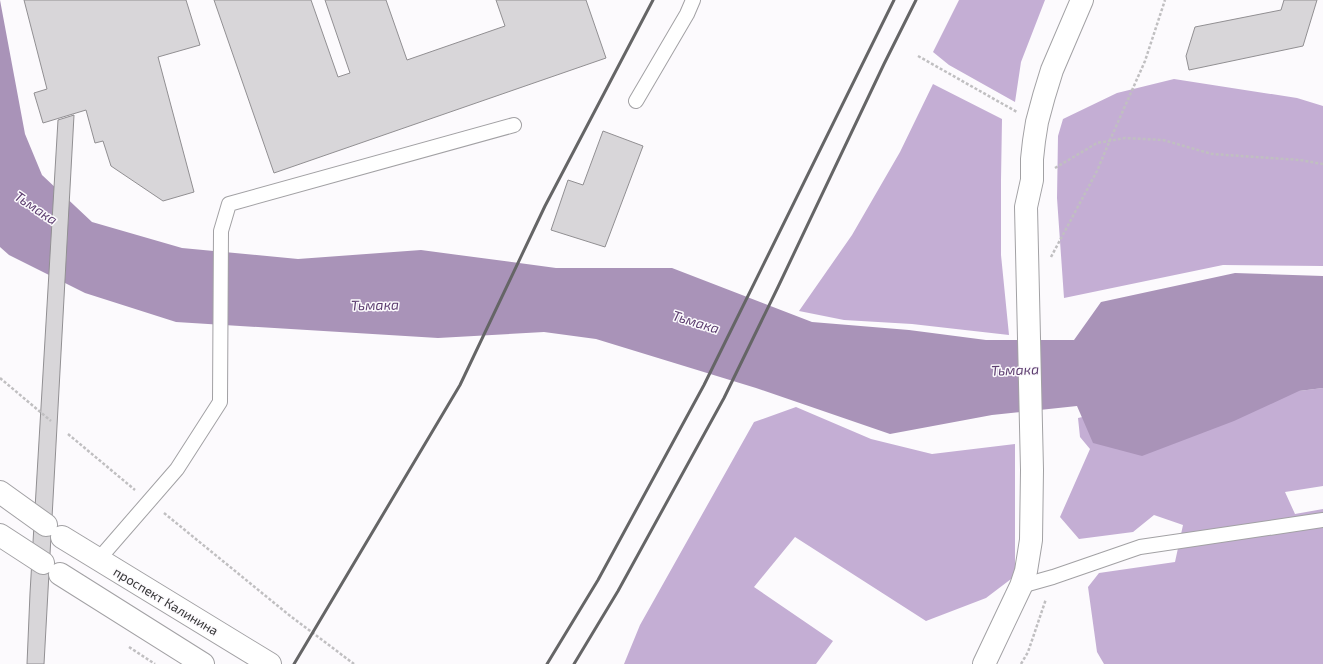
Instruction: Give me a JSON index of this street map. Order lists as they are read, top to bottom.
{
  "streets": {
    "main road": ["проспект Калинина"]
  },
  "water": ["Тьмака"]
}
